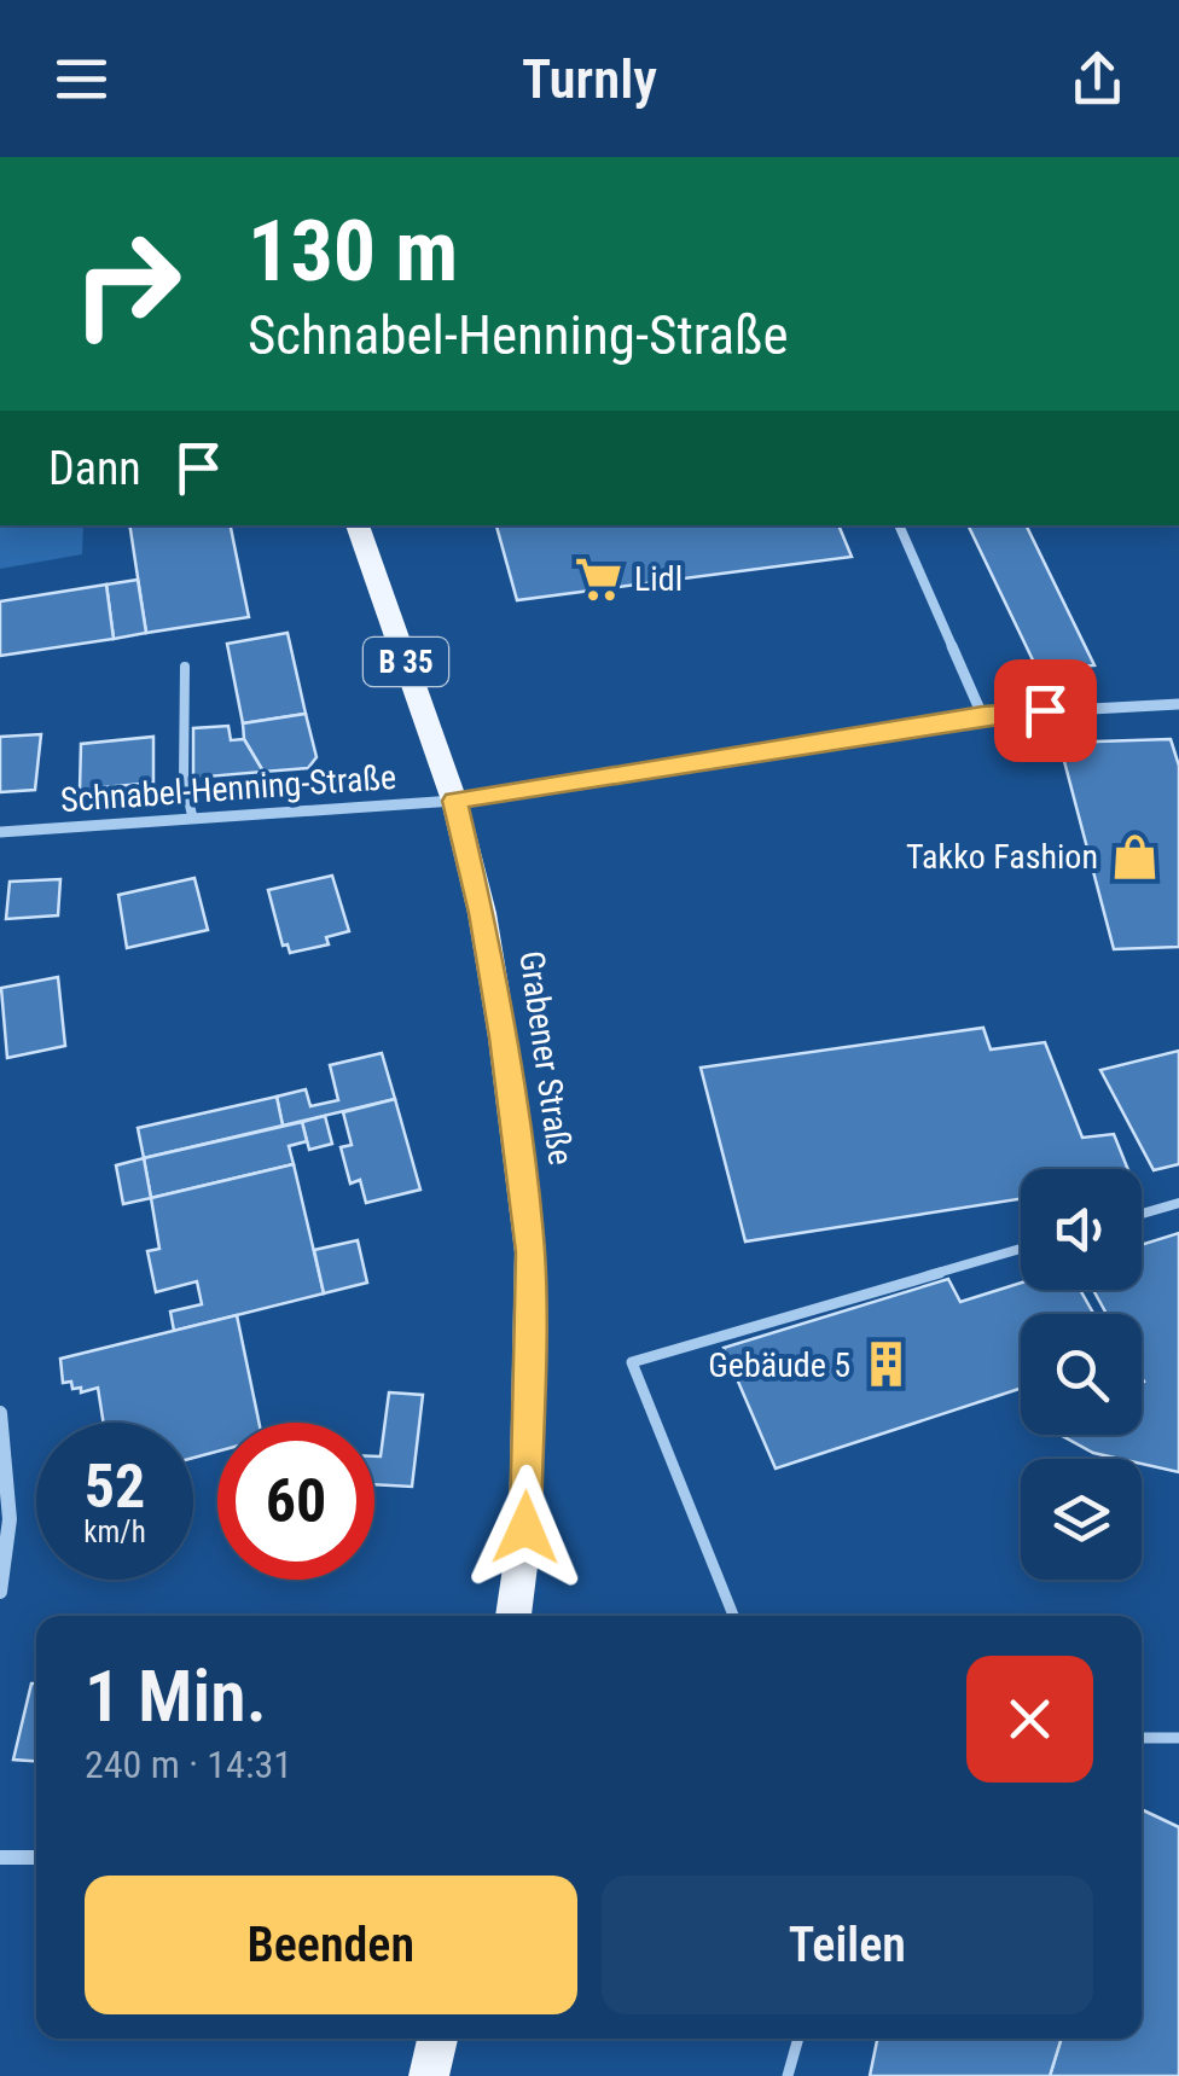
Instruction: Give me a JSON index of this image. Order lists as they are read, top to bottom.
{
  "streets": {
    "main road": ["B 35", "Grabener Straße"],
    "street": ["Schnabel-Henning-Straße"]
  },
  "crossings": [
    ["Schnabel-Henning-Straße", "Grabener Straße"]
  ],
  "places": {
    "supermarket": ["Lidl"],
    "shop": ["Takko Fashion"],
    "building": ["Gebäude 5"]
  },
  "page": {
    "header": "Turnly",
    "turn": ["130 m", "Schnabel-Henning-Straße"],
    "then": "Dann",
    "speed": "52 km/h",
    "limit": "60",
    "heading": ["1 Min.", "240 m · 14:31"],
    "buttons": ["Beenden", "Teilen"]
  }
}
